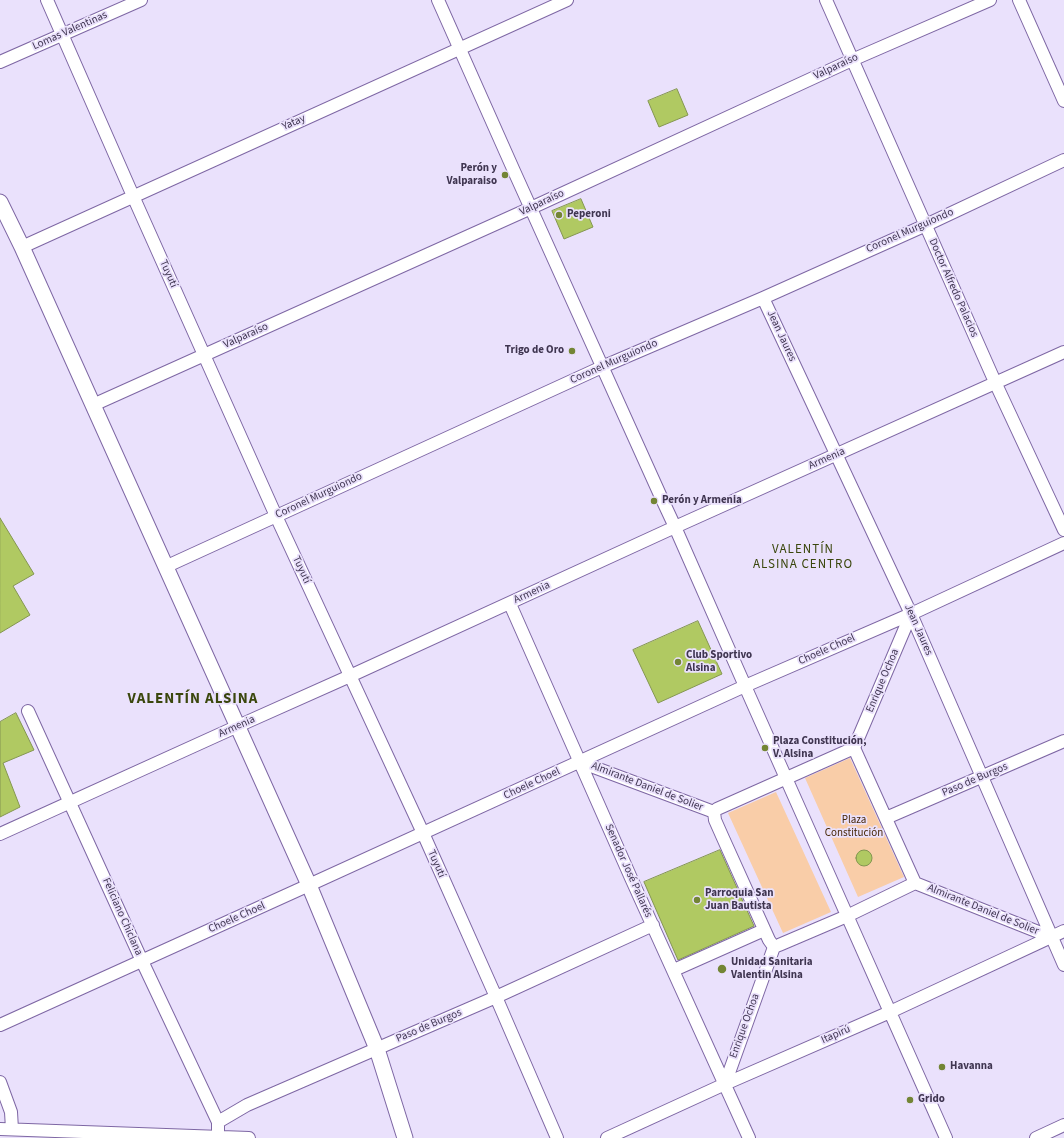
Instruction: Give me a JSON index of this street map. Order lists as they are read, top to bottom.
{
  "streets": {
    "street": [
      "Lomas Valentinas",
      "Valparaíso",
      "Yatay",
      "Coronel Murguiondo",
      "Tuyutí",
      "Doctor Alfredo Palacios",
      "Jean Jaures",
      "Armenia",
      "Choele Choel",
      "Enrique Ochoa",
      "Paso de Burgos",
      "Almirante Daniel de Solier",
      "Senador José Pallarés",
      "Feliciano Chiclana",
      "Itapirú"
    ]
  },
  "crossings": [
    ["Lomas Valentinas", "Tuyutí"],
    ["Valparaíso", "Tuyutí"],
    ["Valparaíso", "Doctor Alfredo Palacios"],
    ["Yatay", "Tuyutí"],
    ["Coronel Murguiondo", "Tuyutí"],
    ["Coronel Murguiondo", "Doctor Alfredo Palacios"],
    ["Coronel Murguiondo", "Jean Jaures"],
    ["Tuyutí", "Armenia"],
    ["Tuyutí", "Choele Choel"],
    ["Tuyutí", "Paso de Burgos"],
    ["Doctor Alfredo Palacios", "Armenia"],
    ["Jean Jaures", "Armenia"],
    ["Jean Jaures", "Choele Choel"],
    ["Jean Jaures", "Enrique Ochoa"],
    ["Jean Jaures", "Paso de Burgos"],
    ["Jean Jaures", "Almirante Daniel de Solier"],
    ["Jean Jaures", "Itapirú"],
    ["Armenia", "Senador José Pallarés"],
    ["Armenia", "Feliciano Chiclana"],
    ["Choele Choel", "Enrique Ochoa"],
    ["Choele Choel", "Almirante Daniel de Solier"],
    ["Choele Choel", "Senador José Pallarés"],
    ["Choele Choel", "Feliciano Chiclana"],
    ["Enrique Ochoa", "Senador José Pallarés"],
    ["Enrique Ochoa", "Itapirú"],
    ["Paso de Burgos", "Senador José Pallarés"],
    ["Paso de Burgos", "Feliciano Chiclana"],
    ["Almirante Daniel de Solier", "Senador José Pallarés"],
    ["Almirante Daniel de Solier", "Itapirú"],
    ["Senador José Pallarés", "Itapirú"]
  ],
  "districts": ["VALENTÍN ALSINA CENTRO", "VALENTÍN ALSINA"],
  "parks": ["Plaza Constitución"],
  "places": [
    "Perón y Valparaiso",
    "Peperoni",
    "Trigo de Oro",
    "Perón y Armenia",
    "Club Sportivo Alsina",
    "Plaza Constitución, V. Alsina",
    "Parroquia San Juan Bautista",
    "Unidad Sanitaria Valentin Alsina",
    "Havanna",
    "Grido"
  ]
}
